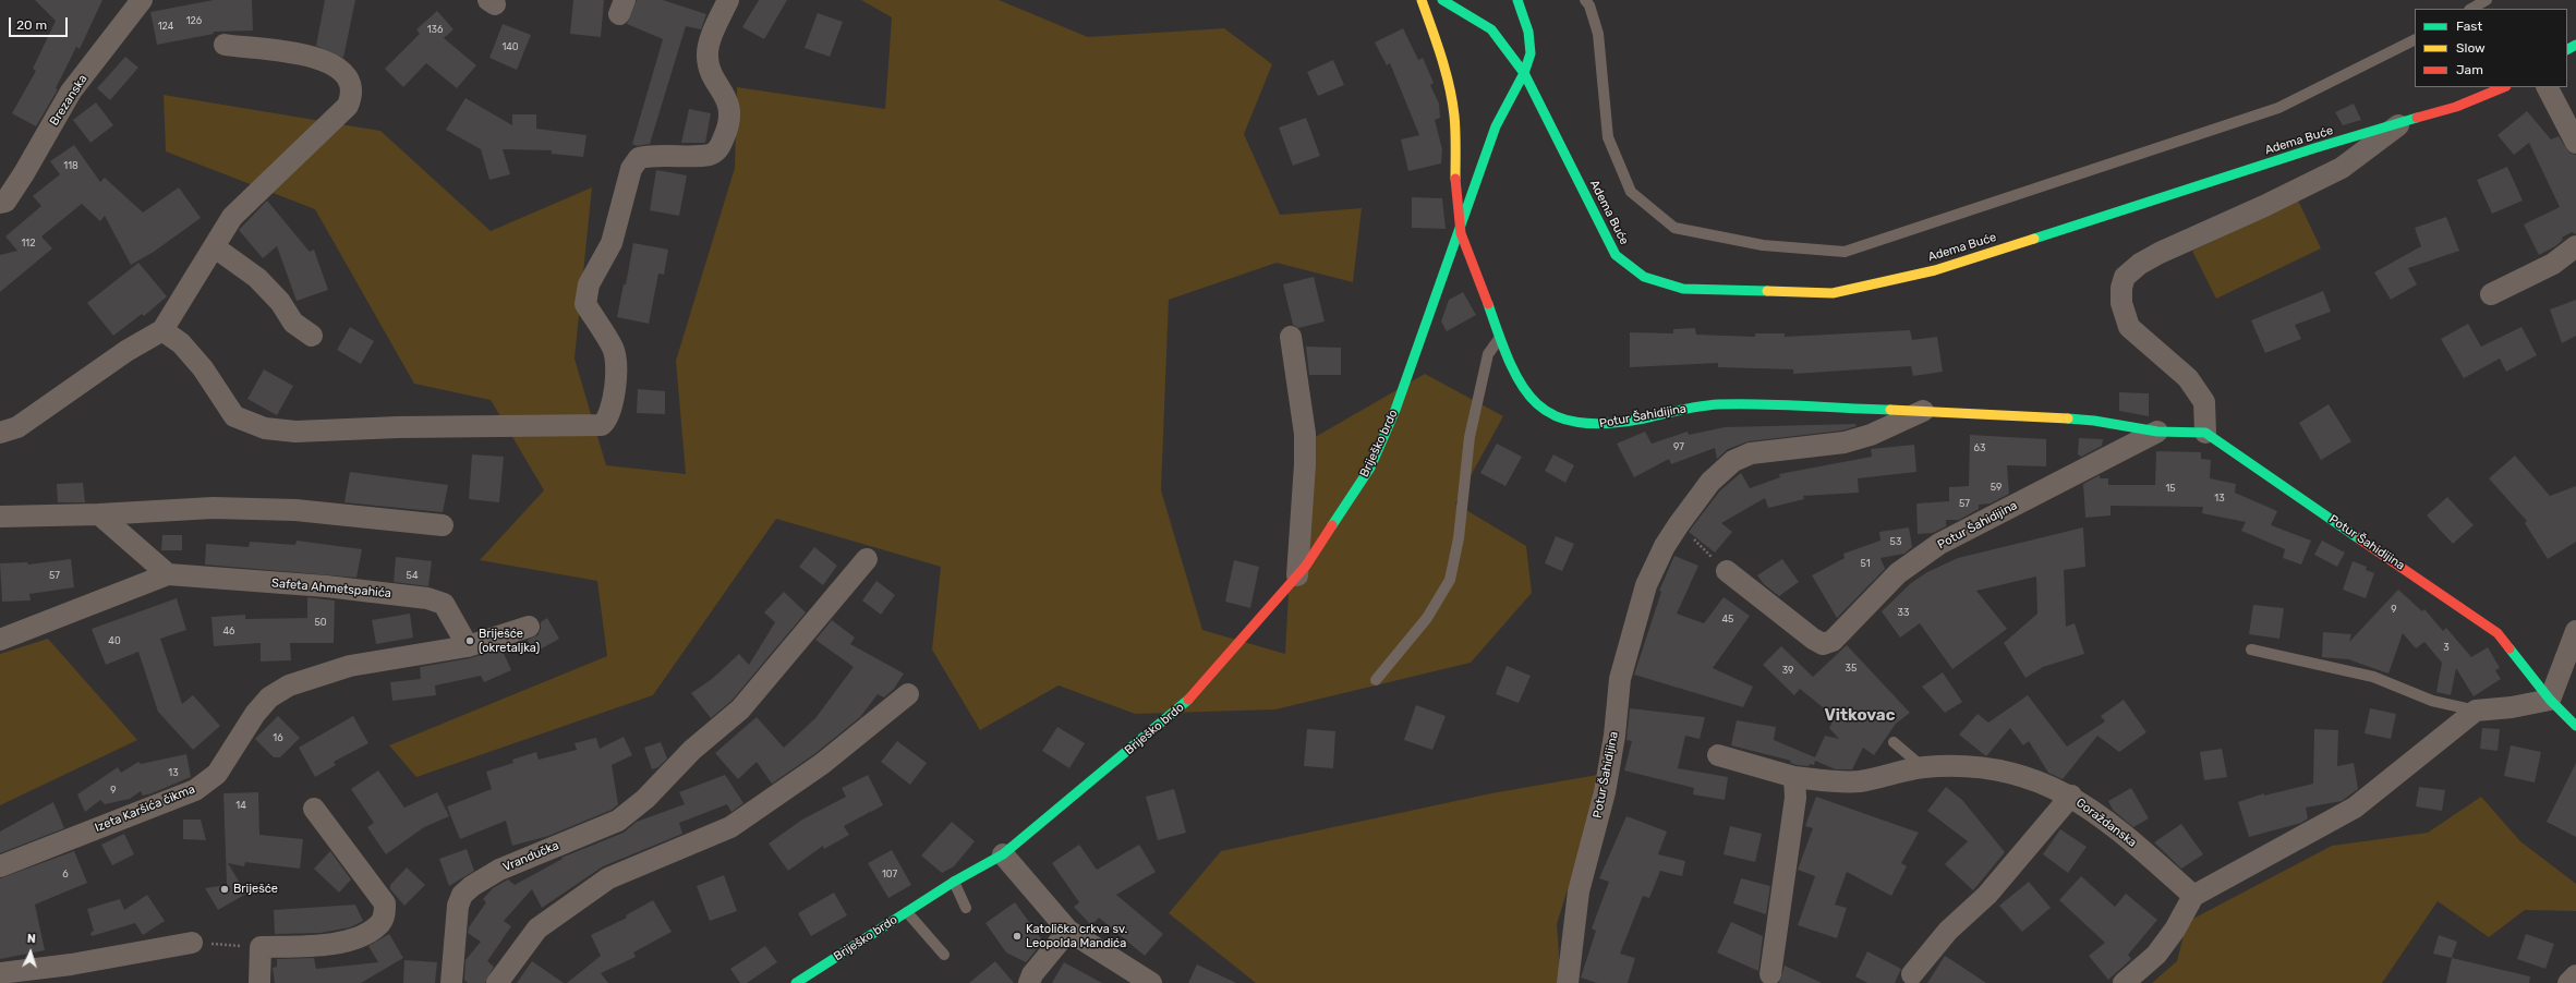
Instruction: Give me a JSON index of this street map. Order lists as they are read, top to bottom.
{
  "streets": {
    "street": [
      "Brezanska",
      "Adema Buće",
      "Potur Šahidijina",
      "Briješko brdo",
      "Safeta Ahmetspahića",
      "Izeta Karšića čikma",
      "Goraždanska",
      "Vrandučka"
    ]
  },
  "crossings": [
    ["Adema Buće", "Briješko brdo"],
    ["Potur Šahidijina", "Briješko brdo"],
    ["Safeta Ahmetspahića", "Izeta Karšića čikma"]
  ],
  "districts": ["Vitkovac"],
  "places": ["Briješće (okretaljka)", "Briješće", "Katolička crkva sv. Leopolda Mandića"],
  "house_numbers": [
    "126",
    "124",
    "136",
    "140",
    "118",
    "112",
    "97",
    "63",
    "59",
    "15",
    "13",
    "57",
    "53",
    "51",
    "57",
    "54",
    "9",
    "33",
    "45",
    "50",
    "46",
    "40",
    "3",
    "35",
    "39",
    "16",
    "13",
    "9",
    "14",
    "6",
    "107"
  ],
  "legend": ["Fast", "Slow", "Jam"],
  "scale_bar": "20 m",
  "north": "top"
}
